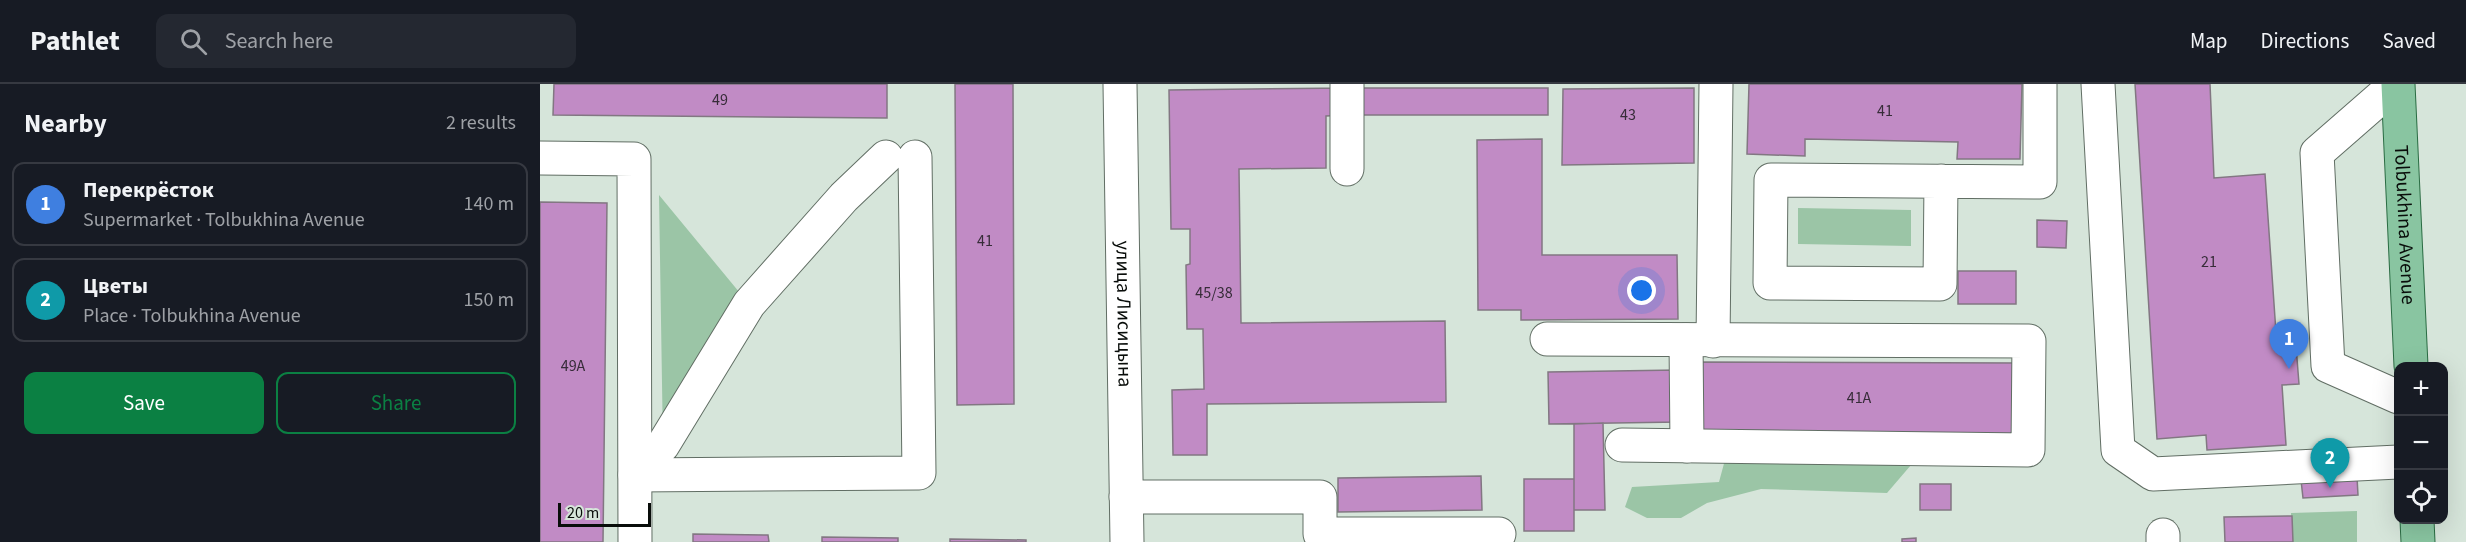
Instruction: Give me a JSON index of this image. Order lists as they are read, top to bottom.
{
  "streets": {
    "main road": ["Tolbukhina Avenue"],
    "street": ["улица Лисицына"]
  },
  "house_numbers": [
    "49",
    "41",
    "43",
    "41",
    "21",
    "45/38",
    "49А",
    "41А"
  ],
  "scale_bar": "20 m",
  "page": {
    "header": "Pathlet",
    "search": "Search here",
    "nav": ["Map", "Directions", "Saved"],
    "heading": ["Nearby", "2 results"],
    "list": [
      {
        "mark": "1",
        "name": "Перекрёсток",
        "note": "Supermarket · Tolbukhina Avenue",
        "value": "140 m"
      },
      {
        "mark": "2",
        "name": "Цветы",
        "note": "Place · Tolbukhina Avenue",
        "value": "150 m"
      }
    ],
    "pins": ["1", "2"],
    "buttons": ["Save", "Share"],
    "map_buttons": ["+", "−"],
    "scale": "20 m"
  }
}
